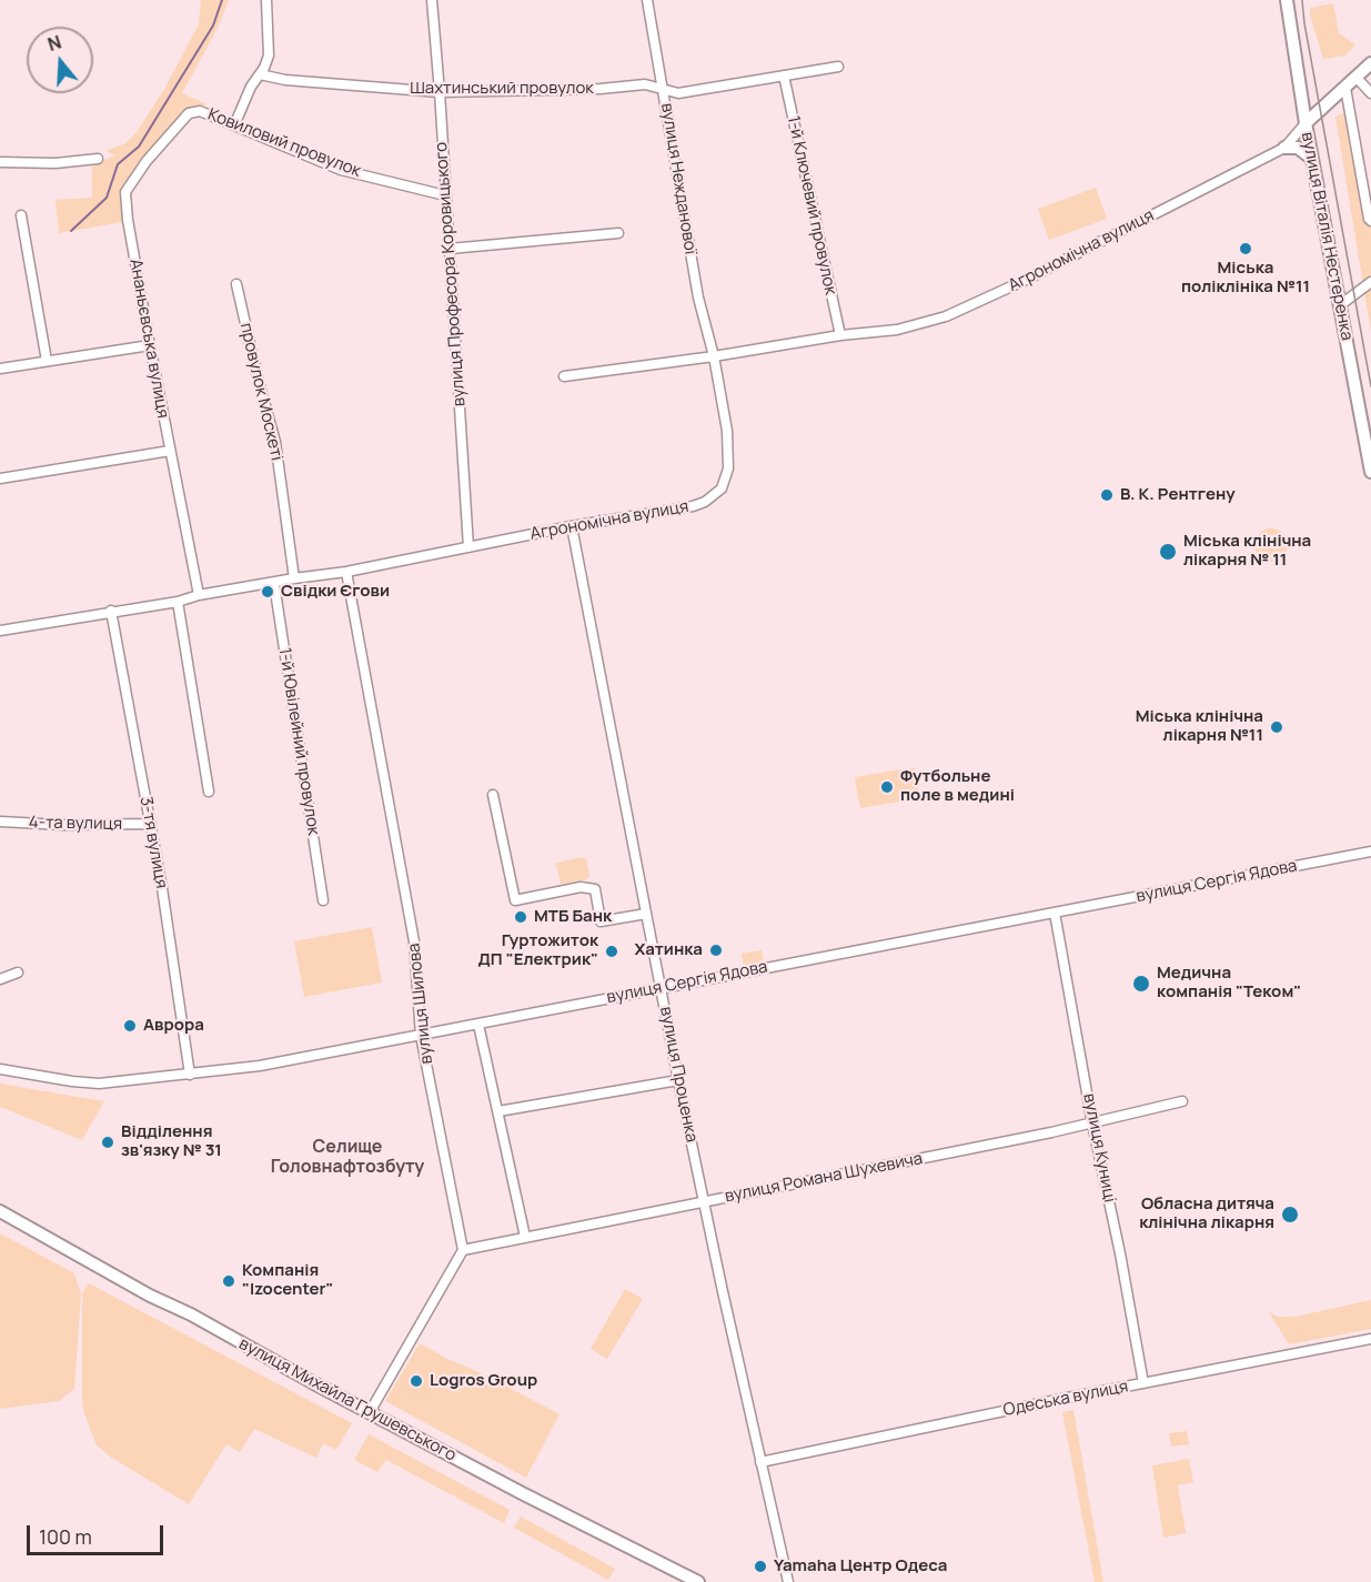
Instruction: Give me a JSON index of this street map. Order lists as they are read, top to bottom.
{
  "streets": {
    "main road": ["вулиця Віталія Нестеренка", "вулиця Михайла Грушевського"],
    "street": [
      "Шахтинський провулок",
      "Ковиловий провулок",
      "вулиця Нежданової",
      "1-й Ключевий провулок",
      "Агрономічна вулиця",
      "вулиця Професора Коровицького",
      "Ананьєвська вулиця",
      "провулок Москеті",
      "1-й Ювілейний провулок",
      "4-та вулиця",
      "3-тя вулиця",
      "вулиця Сергія Ядова",
      "вулиця Шилова",
      "вулиця Проценка",
      "вулиця Куниці",
      "вулиця Романа Шухевича",
      "Одеська вулиця"
    ]
  },
  "crossings": [
    ["Шахтинський провулок", "вулиця Нежданової"],
    ["Шахтинський провулок", "1-й Ключевий провулок"],
    ["Шахтинський провулок", "вулиця Професора Коровицького"],
    ["Ковиловий провулок", "вулиця Професора Коровицького"],
    ["Ковиловий провулок", "Ананьєвська вулиця"],
    ["вулиця Нежданової", "Агрономічна вулиця"],
    ["1-й Ключевий провулок", "Агрономічна вулиця"],
    ["вулиця Віталія Нестеренка", "Агрономічна вулиця"],
    ["Агрономічна вулиця", "вулиця Професора Коровицького"],
    ["Агрономічна вулиця", "Ананьєвська вулиця"],
    ["Агрономічна вулиця", "провулок Москеті"],
    ["Агрономічна вулиця", "1-й Ювілейний провулок"],
    ["Агрономічна вулиця", "3-тя вулиця"],
    ["Агрономічна вулиця", "вулиця Шилова"],
    ["Агрономічна вулиця", "вулиця Проценка"],
    ["4-та вулиця", "3-тя вулиця"],
    ["3-тя вулиця", "вулиця Сергія Ядова"],
    ["вулиця Сергія Ядова", "вулиця Шилова"],
    ["вулиця Сергія Ядова", "вулиця Проценка"],
    ["вулиця Сергія Ядова", "вулиця Куниці"],
    ["вулиця Шилова", "вулиця Романа Шухевича"],
    ["вулиця Проценка", "вулиця Романа Шухевича"],
    ["вулиця Проценка", "Одеська вулиця"],
    ["вулиця Куниці", "вулиця Романа Шухевича"],
    ["вулиця Куниці", "Одеська вулиця"]
  ],
  "districts": ["Селище Головнафтозбуту"],
  "places": [
    "Міська поліклініка №11",
    "В. К. Рентгену",
    "Міська клінічна лікарня № 11",
    "Свідки Єгови",
    "Міська клінічна лікарня №11",
    "Футбольне поле в медині",
    "МТБ Банк",
    "Хатинка",
    "Гуртожиток ДП \"Електрик\"",
    "Медична компанія \"Теком\"",
    "Аврора",
    "Відділення зв'язку № 31",
    "Обласна дитяча клінічна лікарня",
    "Компанія \"Izocenter\"",
    "Logros Group",
    "Yamaha Центр Одеса"
  ],
  "scale_bar": "100 m",
  "north": "top"
}
